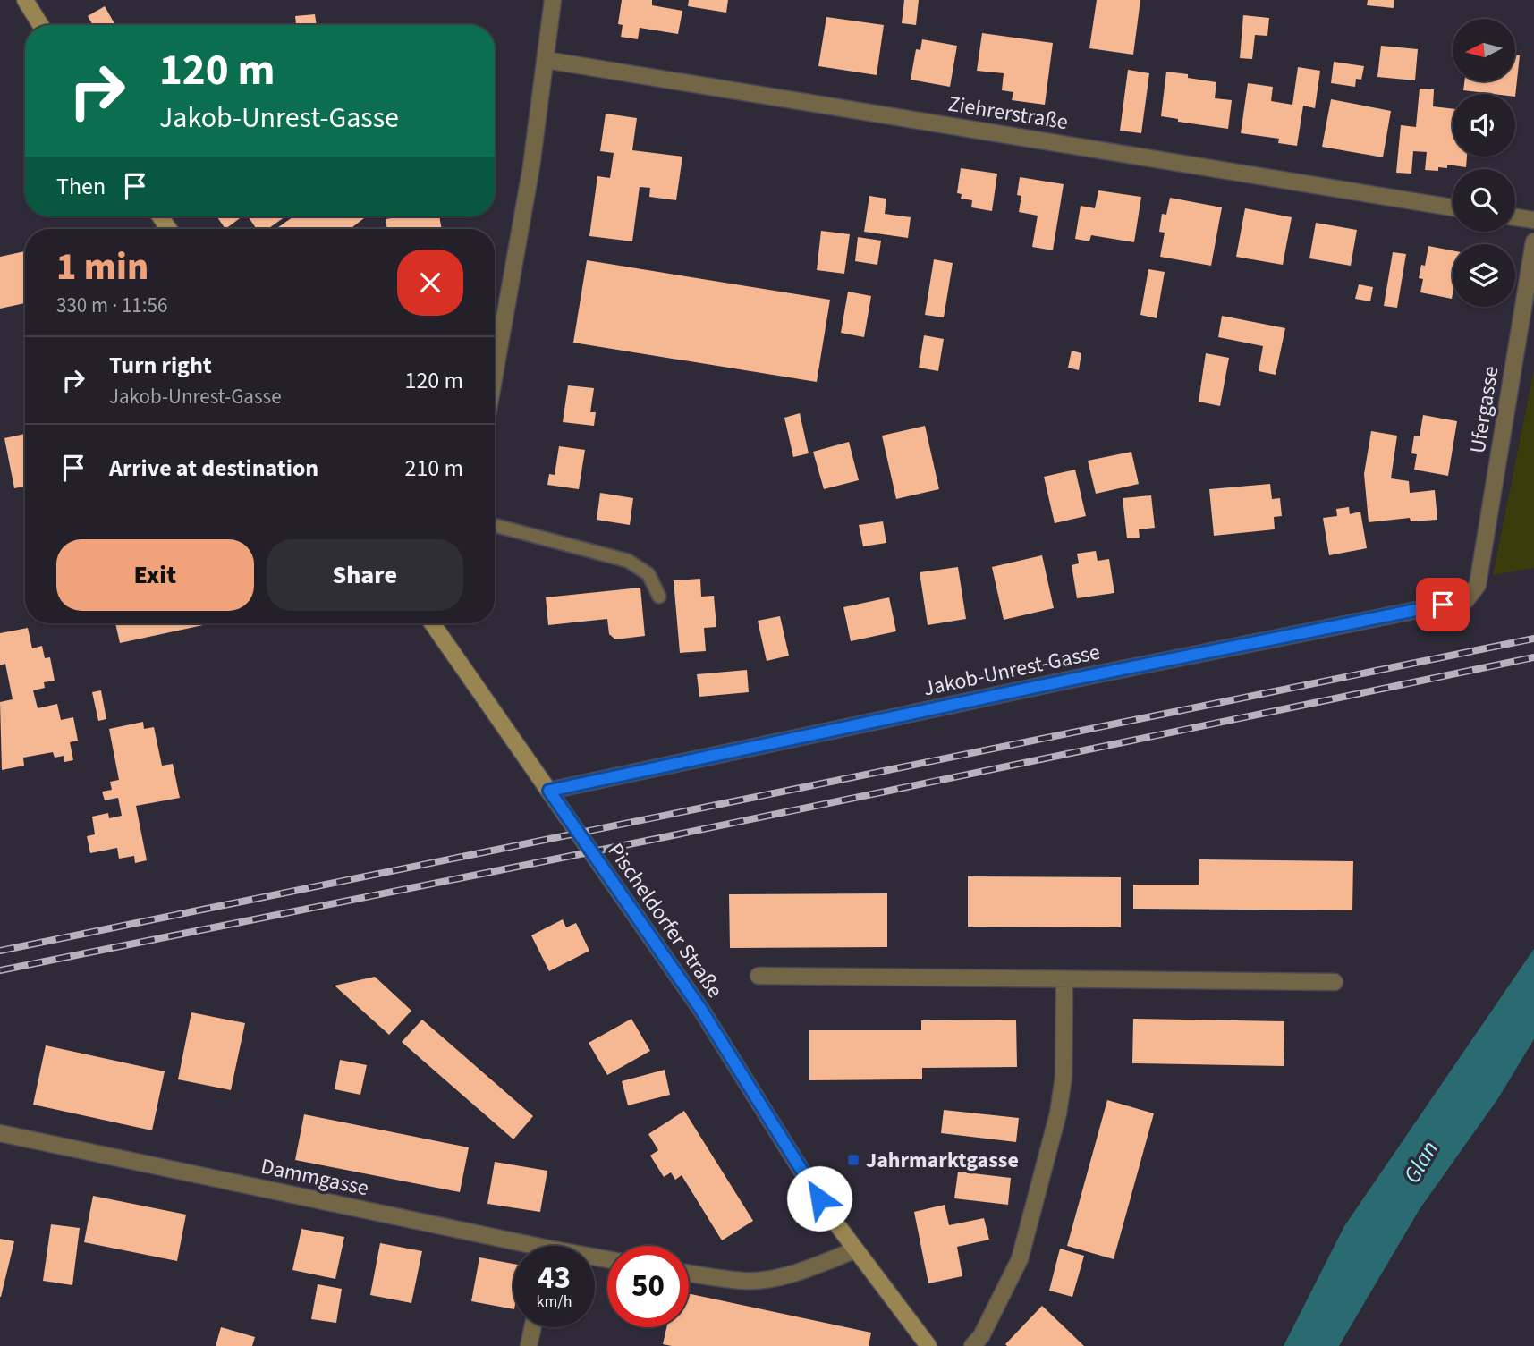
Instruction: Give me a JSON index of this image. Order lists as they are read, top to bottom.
{
  "streets": {
    "main road": ["Pischeldorfer Straße"],
    "street": [
      "Ziehrerstraße",
      "Ufergasse",
      "Jakob-Unrest-Gasse",
      "Dammgasse"
    ]
  },
  "crossings": [
    ["Ufergasse", "Jakob-Unrest-Gasse"],
    ["Jakob-Unrest-Gasse", "Pischeldorfer Straße"]
  ],
  "water": ["Glan"],
  "places": {
    "transit": ["Jahrmarktgasse"]
  },
  "north": "left",
  "page": {
    "turn": ["120 m", "Jakob-Unrest-Gasse"],
    "then": "Then",
    "heading": ["1 min", "330 m · 11:56"],
    "list": [
      {
        "name": "Turn right",
        "note": "Jakob-Unrest-Gasse",
        "value": "120 m"
      },
      {
        "name": "Arrive at destination",
        "value": "210 m"
      }
    ],
    "buttons": ["Exit", "Share"],
    "speed": "43 km/h",
    "limit": "50"
  }
}
